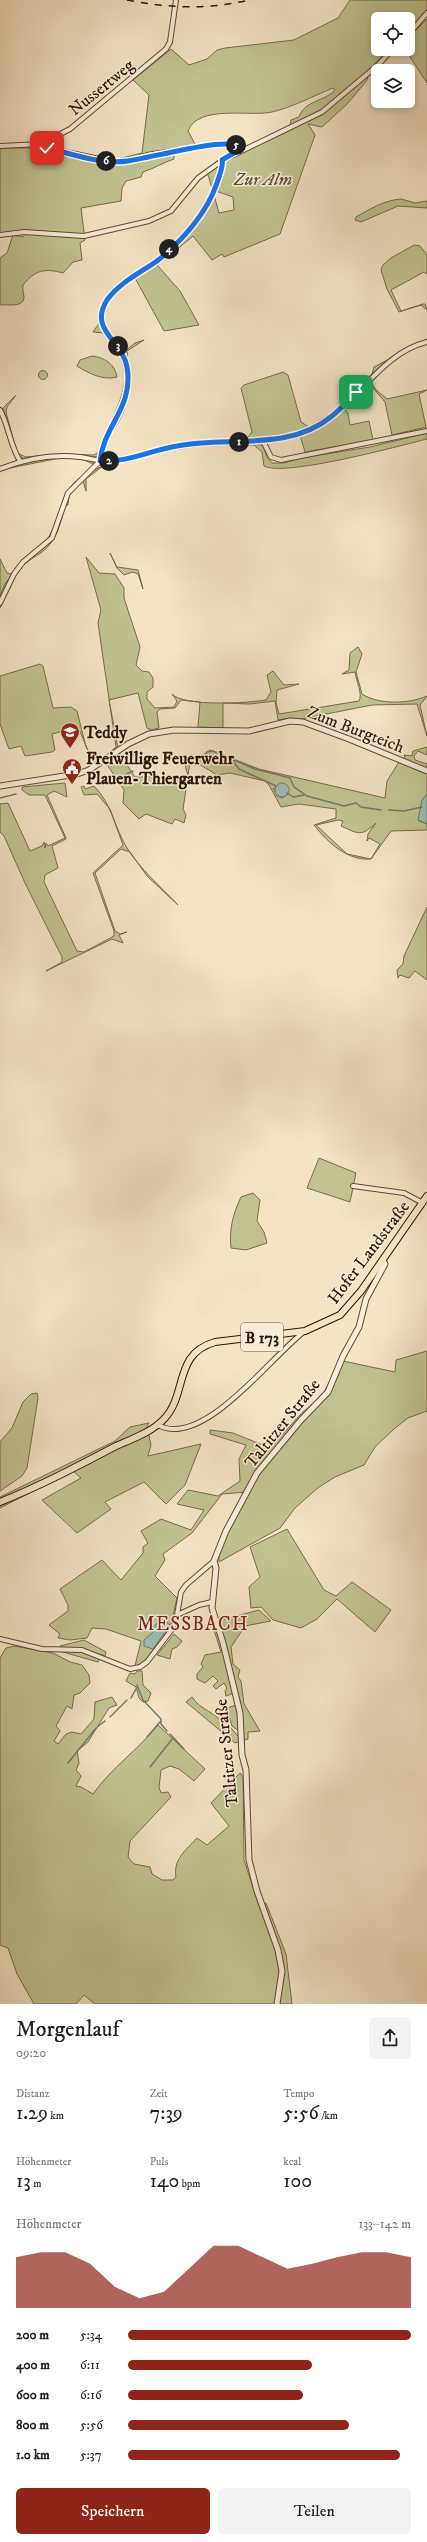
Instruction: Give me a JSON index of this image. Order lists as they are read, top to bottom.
{
  "streets": {
    "main road": ["Hofer Landstraße", "B 173"],
    "street": ["Nussertweg", "Zum Burgteich", "Taltitzer Straße"]
  },
  "crossings": [
    ["Hofer Landstraße", "B 173"],
    ["Hofer Landstraße", "Taltitzer Straße"]
  ],
  "districts": ["MESSBACH"],
  "parks": ["Zur Alm"],
  "places": {
    "school or university": ["Teddy"],
    "public building": ["Freiwillige Feuerwehr Plauen-Thiergarten"]
  },
  "page": {
    "pins": [
      "5",
      "6",
      "4",
      "3",
      "1",
      "2"
    ],
    "heading": ["Morgenlauf", "09:20"],
    "stats": [
      ["Distanz", "1.29 km"],
      ["Zeit", "7:39"],
      ["Tempo", "5:56 /km"],
      ["Höhenmeter", "13 m"],
      ["Puls", "140 bpm"],
      ["kcal", "100"]
    ],
    "chart": ["Höhenmeter", "133–142 m"],
    "list": [
      {
        "name": "200 m",
        "note": "5:34"
      },
      {
        "name": "400 m",
        "note": "6:11"
      },
      {
        "name": "600 m",
        "note": "6:16"
      },
      {
        "name": "800 m",
        "note": "5:56"
      },
      {
        "name": "1.0 km",
        "note": "5:37"
      }
    ],
    "buttons": ["Speichern", "Teilen"]
  }
}
